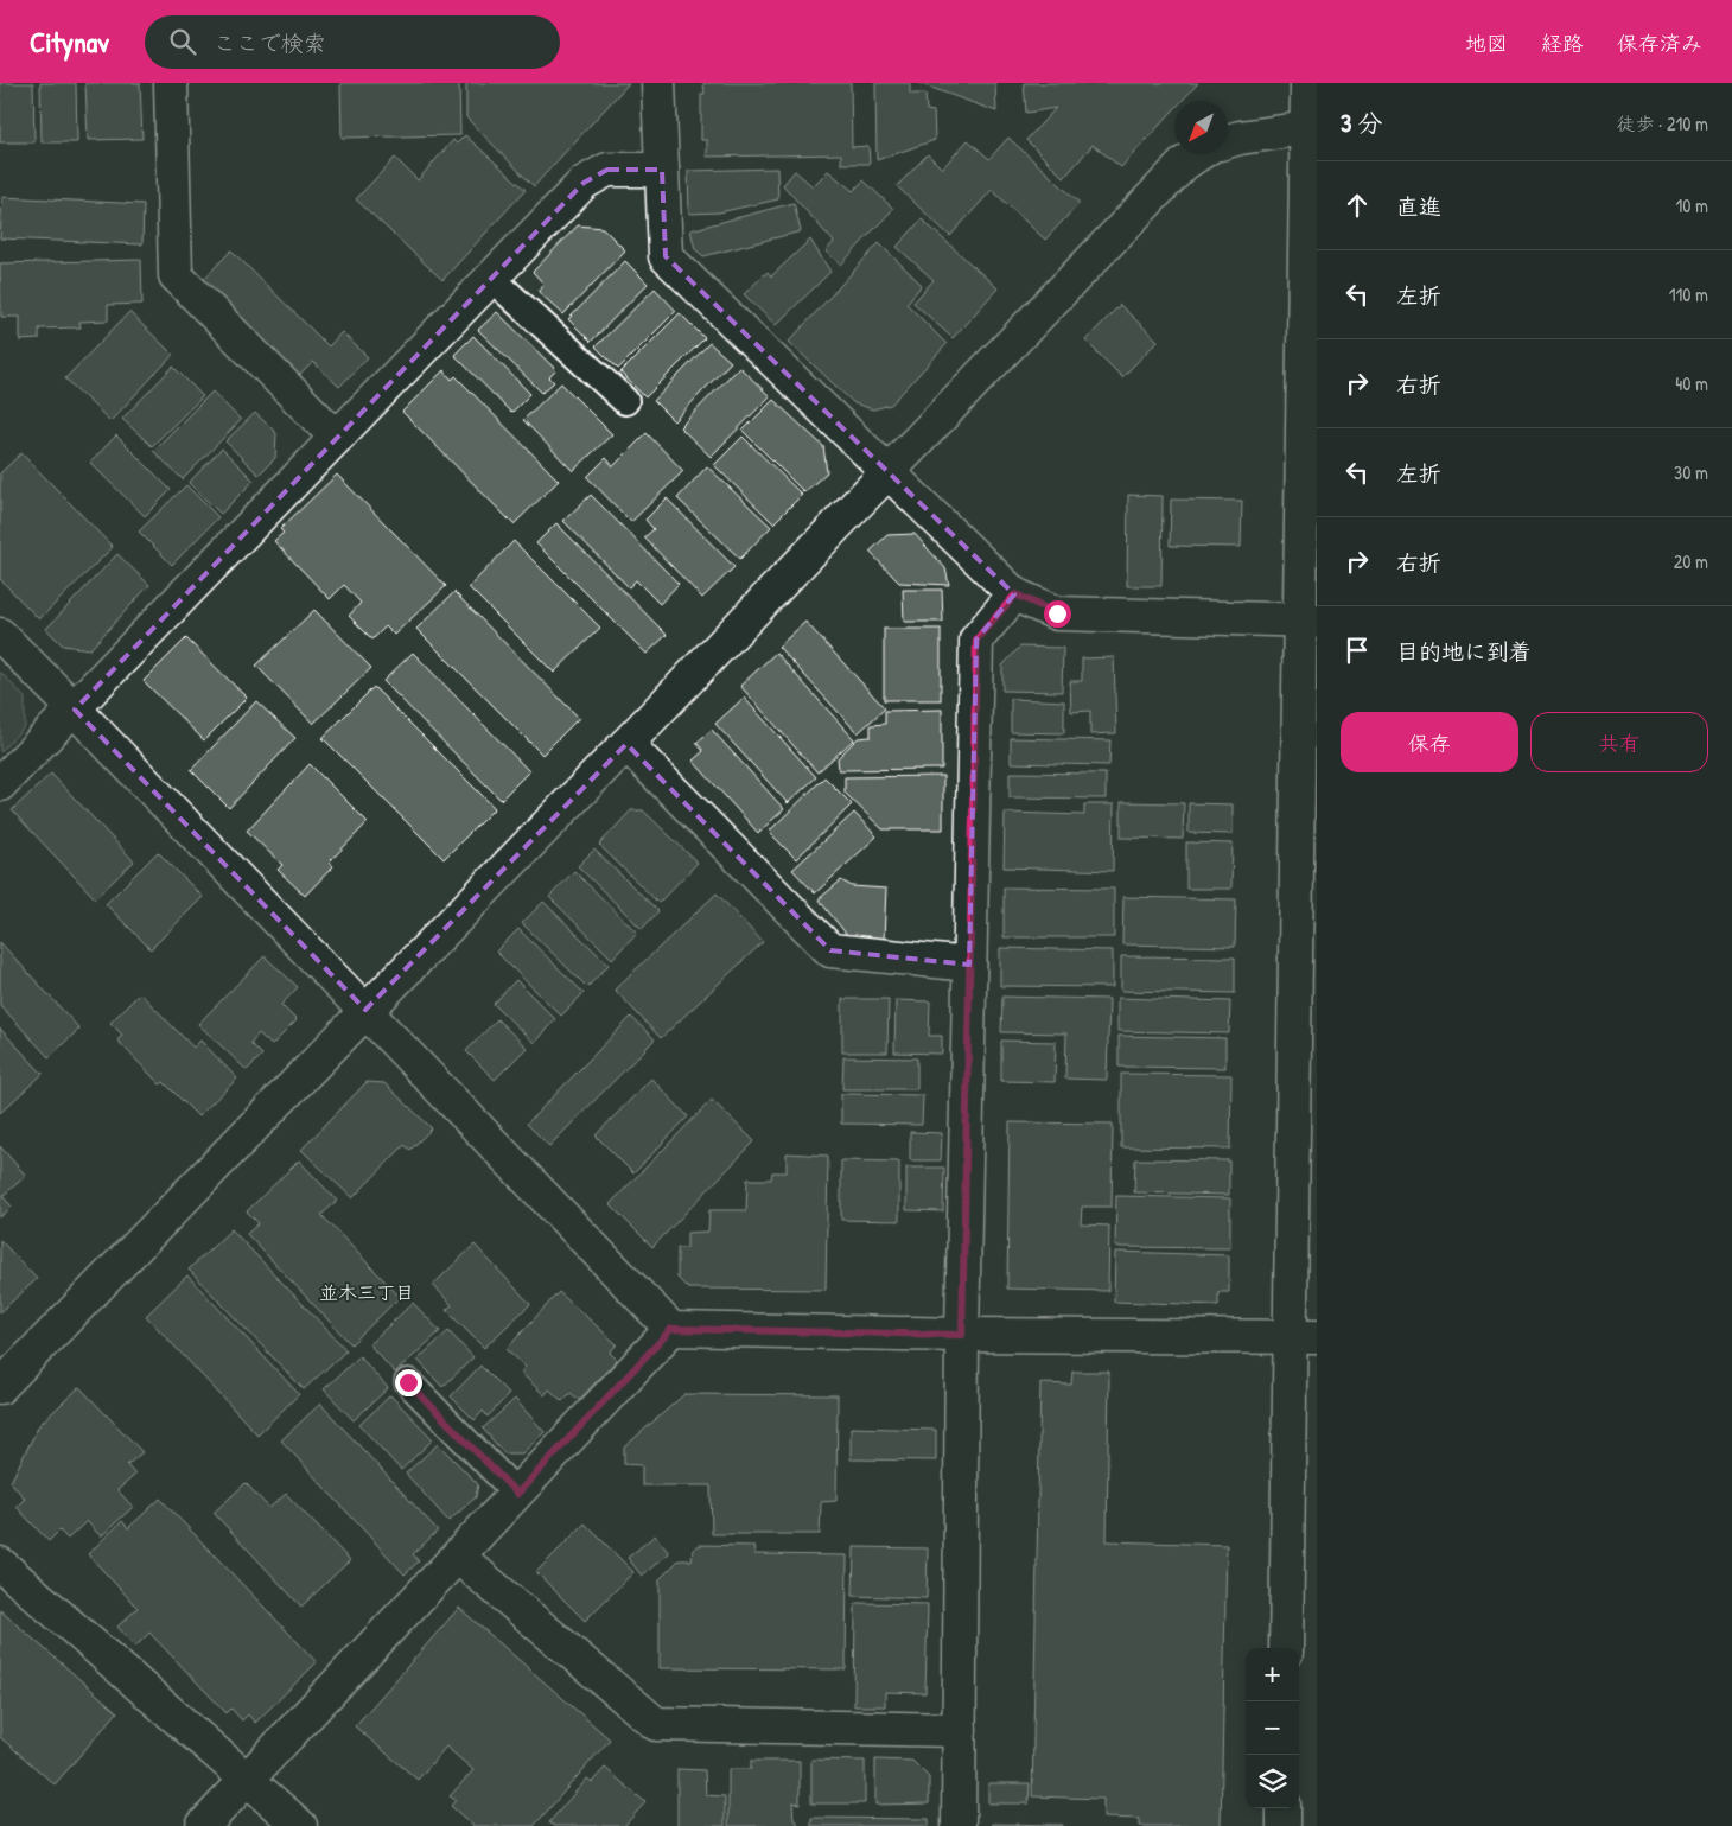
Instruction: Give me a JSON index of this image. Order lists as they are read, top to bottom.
{
  "districts": ["並木三丁目"],
  "north": "bottom left",
  "page": {
    "header": "Citynav",
    "search": "ここで検索",
    "nav": ["地図", "経路", "保存済み"],
    "heading": ["3 分", "徒歩 · 210 m"],
    "list": [
      ["直進", "10 m"],
      ["左折", "110 m"],
      ["右折", "40 m"],
      ["左折", "30 m"],
      ["右折", "20 m"],
      "目的地に到着"
    ],
    "buttons": ["保存", "共有"],
    "map_buttons": ["+", "−"]
  }
}
